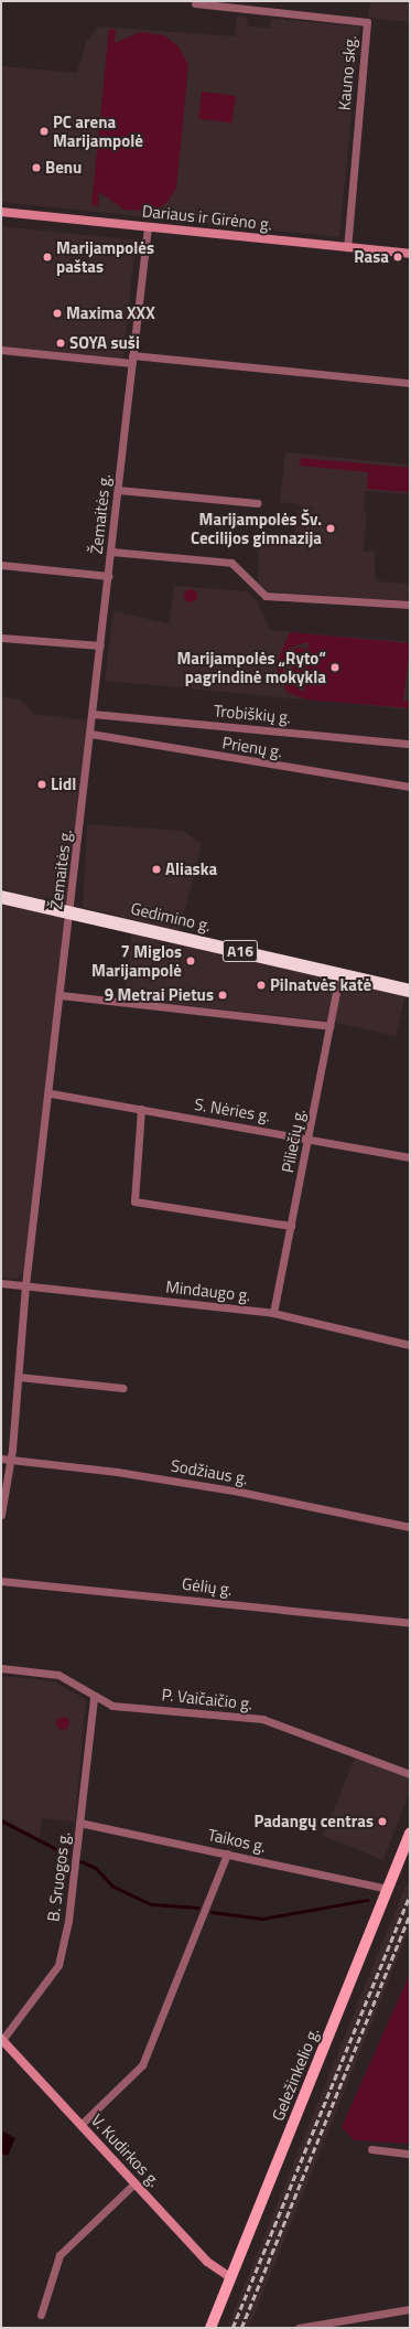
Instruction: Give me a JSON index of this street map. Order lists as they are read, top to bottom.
{
  "streets": {
    "highway": ["Gedimino g.", "A16"],
    "main road": ["Geležinkelio g."],
    "street": [
      "Kauno skg.",
      "Dariaus ir Girėno g.",
      "Žemaitės g.",
      "Trobiškių g.",
      "Prienų g.",
      "S. Nėries g.",
      "Piliečių g.",
      "Mindaugo g.",
      "Sodžiaus g.",
      "Gėlių g.",
      "P. Vaičaičio g.",
      "Taikos g.",
      "B. Sruogos g.",
      "V. Kudirkos g."
    ]
  },
  "crossings": [
    ["Kauno skg.", "Dariaus ir Girėno g."],
    ["Dariaus ir Girėno g.", "Žemaitės g."],
    ["Žemaitės g.", "Trobiškių g."],
    ["Žemaitės g.", "Prienų g."],
    ["Žemaitės g.", "Gedimino g."],
    ["Žemaitės g.", "S. Nėries g."],
    ["Žemaitės g.", "Mindaugo g."],
    ["Žemaitės g.", "Sodžiaus g."],
    ["Gedimino g.", "Piliečių g."],
    ["S. Nėries g.", "Piliečių g."],
    ["Piliečių g.", "Mindaugo g."],
    ["P. Vaičaičio g.", "B. Sruogos g."],
    ["Taikos g.", "B. Sruogos g."],
    ["Taikos g.", "Geležinkelio g."],
    ["B. Sruogos g.", "V. Kudirkos g."],
    ["Geležinkelio g.", "V. Kudirkos g."]
  ],
  "places": [
    "PC arena Marijampolė",
    "Benu",
    "Marijampolės paštas",
    "Rasa",
    "Maxima XXX",
    "SOYA suši",
    "Marijampolės Šv. Cecilijos gimnazija",
    "Marijampolės „Ryto“ pagrindinė mokykla",
    "Lidl",
    "Aliaska",
    "7 Miglos Marijampolė",
    "Pilnatvės katė",
    "9 Metrai Pietus",
    "Padangų centras"
  ]
}
